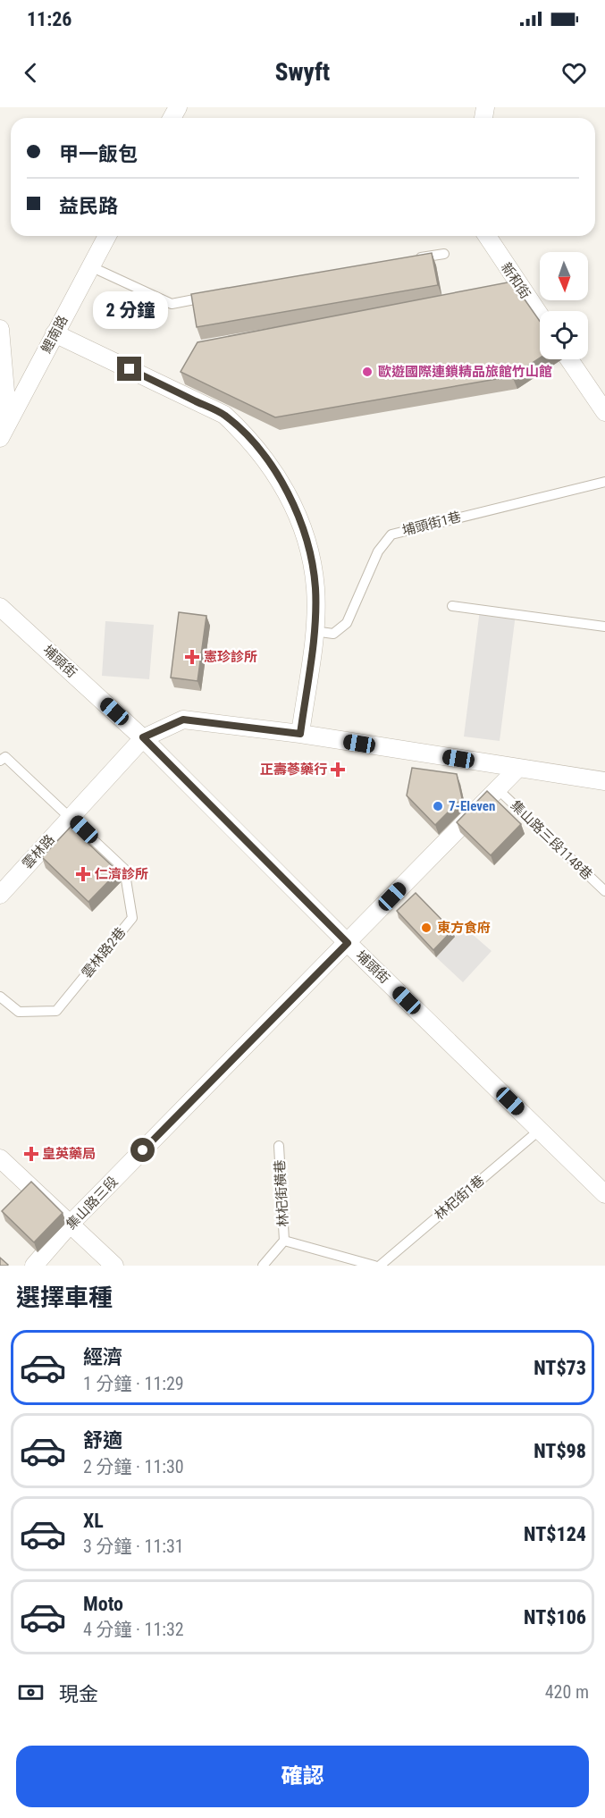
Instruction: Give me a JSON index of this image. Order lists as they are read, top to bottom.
{
  "streets": {
    "street": [
      "新和街",
      "鯉南路",
      "埔頭街",
      "雲林路",
      "集山路三段"
    ],
    "lane": [
      "埔頭街1巷",
      "集山路三段1148巷",
      "雲林路2巷",
      "林杞街橫巷",
      "林杞街1巷"
    ]
  },
  "crossings": [
    ["埔頭街", "雲林路"],
    ["埔頭街", "林杞街1巷"],
    ["埔頭街", "集山路三段"],
    ["集山路三段1148巷", "集山路三段"],
    ["雲林路", "雲林路2巷"]
  ],
  "places": {
    "other": ["歐遊國際連鎖精品旅館竹山館", "7-Eleven", "東方食府"],
    "health": [
      "憲珍診所",
      "正壽蔘藥行",
      "仁濟診所",
      "皇英藥局"
    ]
  },
  "north": "bottom",
  "page": {
    "status": "11:26",
    "header": "Swyft",
    "banner": ["甲一飯包", "益民路"],
    "bubble": "2 分鐘",
    "heading": "選擇車種",
    "list": [
      {
        "name": "經濟",
        "note": "1 分鐘 · 11:29",
        "value": "NT$73"
      },
      {
        "name": "舒適",
        "note": "2 分鐘 · 11:30",
        "value": "NT$98"
      },
      {
        "name": "XL",
        "note": "3 分鐘 · 11:31",
        "value": "NT$124"
      },
      {
        "name": "Moto",
        "note": "4 分鐘 · 11:32",
        "value": "NT$106"
      }
    ],
    "pay": ["現金", "420 m"],
    "buttons": "確認"
  }
}
